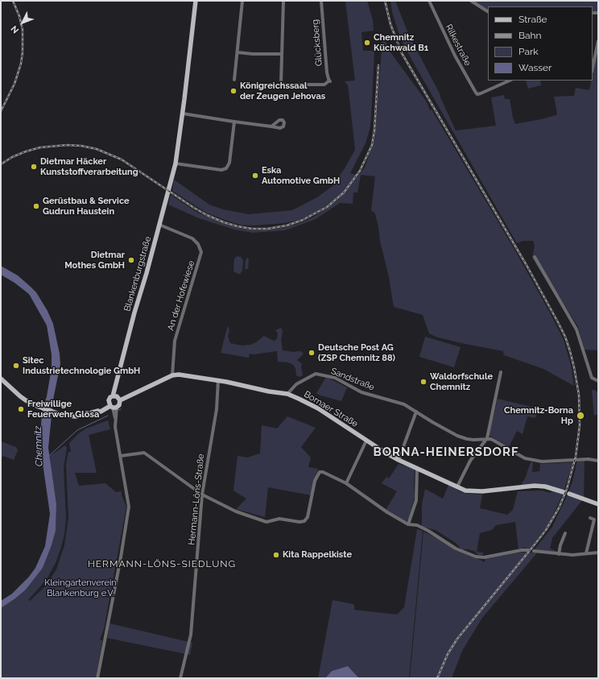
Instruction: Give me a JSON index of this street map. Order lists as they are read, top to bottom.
{
  "streets": {
    "main road": ["Blankenburgstraße", "Bornaer Straße"],
    "street": [
      "Glücksberg",
      "Rilkestraße",
      "An der Hofewiese",
      "Sandstraße",
      "Hermann-Löns-Straße"
    ]
  },
  "crossings": [
    ["Blankenburgstraße", "An der Hofewiese"],
    ["Blankenburgstraße", "Bornaer Straße"],
    ["An der Hofewiese", "Bornaer Straße"],
    ["Sandstraße", "Bornaer Straße"],
    ["Bornaer Straße", "Hermann-Löns-Straße"]
  ],
  "districts": ["BORNA-HEINERSDORF", "HERMANN-LÖNS-SIEDLUNG"],
  "water": ["Chemnitz"],
  "parks": ["Kleingartenverein Blankenburg e.V."],
  "places": [
    "Chemnitz Küchwald B1",
    "Königreichssaal der Zeugen Jehovas",
    "Dietmar Häcker Kunststoffverarbeitung",
    "Eska Automotive GmbH",
    "Gerüstbau & Service Gudrun Haustein",
    "Dietmar Mothes GmbH",
    "Deutsche Post AG (ZSP Chemnitz 88)",
    "Sitec Industrietechnologie GmbH",
    "Waldorfschule Chemnitz",
    "Freiwillige Feuerwehr Glösa",
    "Chemnitz-Borna Hp",
    "Kita Rappelkiste"
  ],
  "legend": [
    "Straße",
    "Bahn",
    "Park",
    "Wasser"
  ],
  "north": "bottom left"
}
